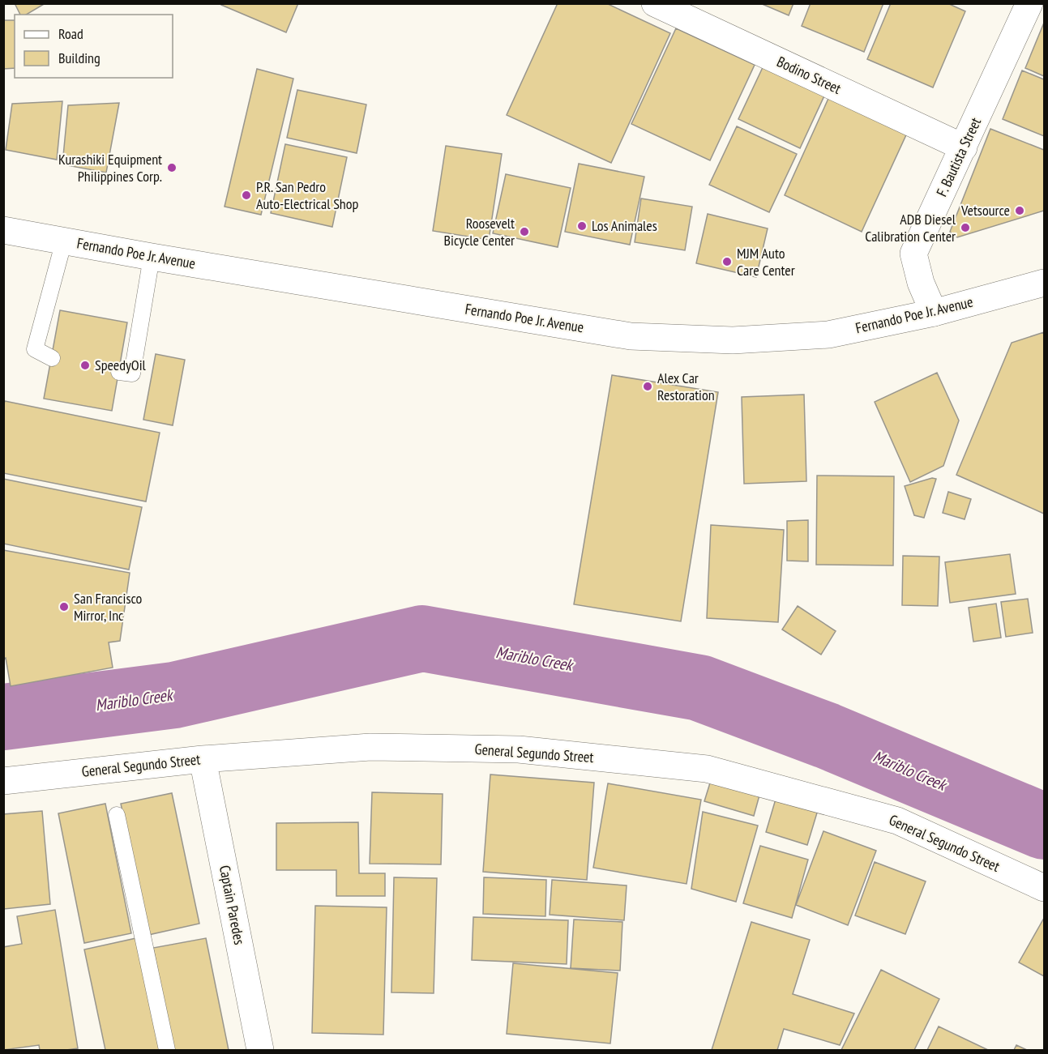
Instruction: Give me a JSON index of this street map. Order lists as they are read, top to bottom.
{
  "streets": {
    "street": [
      "Bodino Street",
      "F. Bautista Street",
      "Fernando Poe Jr. Avenue",
      "General Segundo Street",
      "Captain Paredes"
    ]
  },
  "crossings": [
    ["Bodino Street", "F. Bautista Street"],
    ["F. Bautista Street", "Fernando Poe Jr. Avenue"],
    ["General Segundo Street", "Captain Paredes"]
  ],
  "water": ["Mariblo Creek"],
  "places": [
    "Kurashiki Equipment Philippines Corp.",
    "P.R. San Pedro Auto-Electrical Shop",
    "Vetsource",
    "Los Animales",
    "ADB Diesel Calibration Center",
    "Roosevelt Bicycle Center",
    "MJM Auto Care Center",
    "SpeedyOil",
    "Alex Car Restoration",
    "San Francisco Mirror, Inc"
  ],
  "legend": ["Road", "Building"]
}
